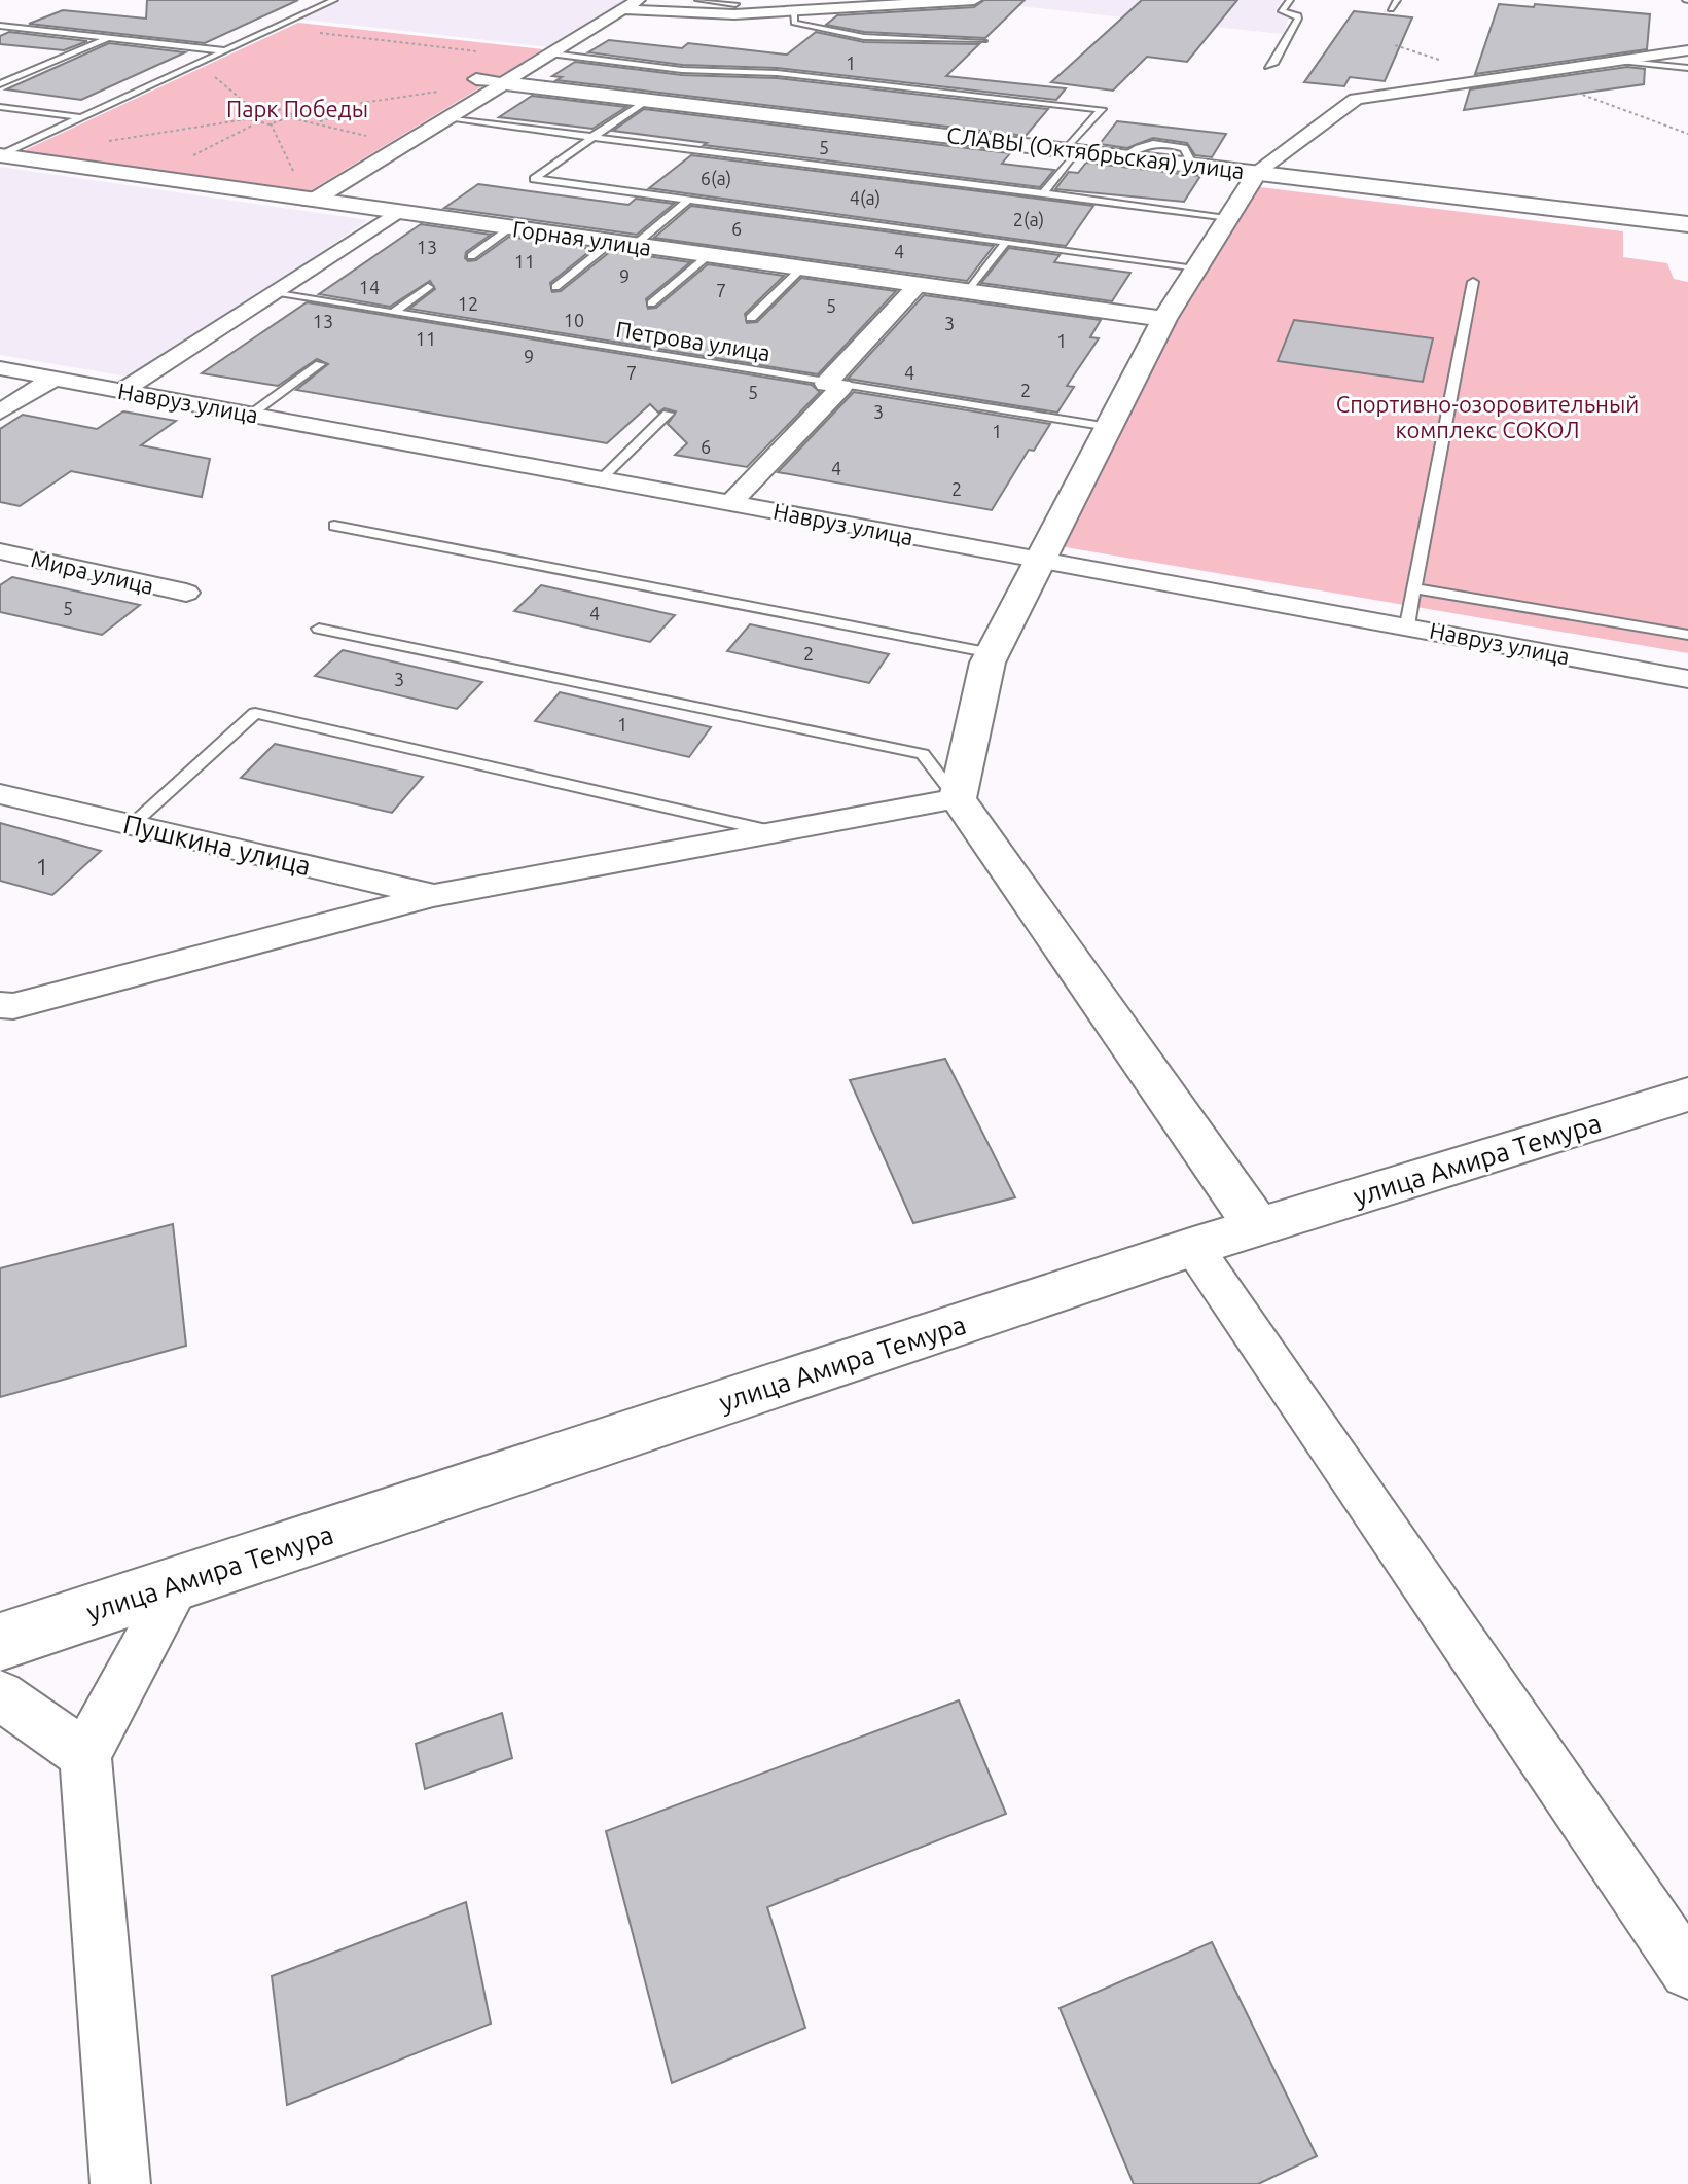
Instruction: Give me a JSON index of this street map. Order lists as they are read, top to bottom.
{
  "streets": {
    "street": [
      "СЛАВЫ (Октябрьская) улица",
      "Горная улица",
      "Навруз улица",
      "Мира улица",
      "Пушкина улица",
      "улица Амира Темура"
    ],
    "lane": ["Петрова улица"]
  },
  "parks": ["Парк Победы", "Спортивно-озоровительный комплекс СОКОЛ"],
  "house_numbers": [
    "1",
    "5",
    "6(а)",
    "4(а)",
    "2(а)",
    "6",
    "13",
    "4",
    "11",
    "9",
    "14",
    "7",
    "12",
    "5",
    "10",
    "13",
    "3",
    "11",
    "1",
    "9",
    "7",
    "4",
    "2",
    "5",
    "3",
    "1",
    "6",
    "4",
    "2",
    "5",
    "4",
    "2",
    "3",
    "1",
    "1"
  ]
}
